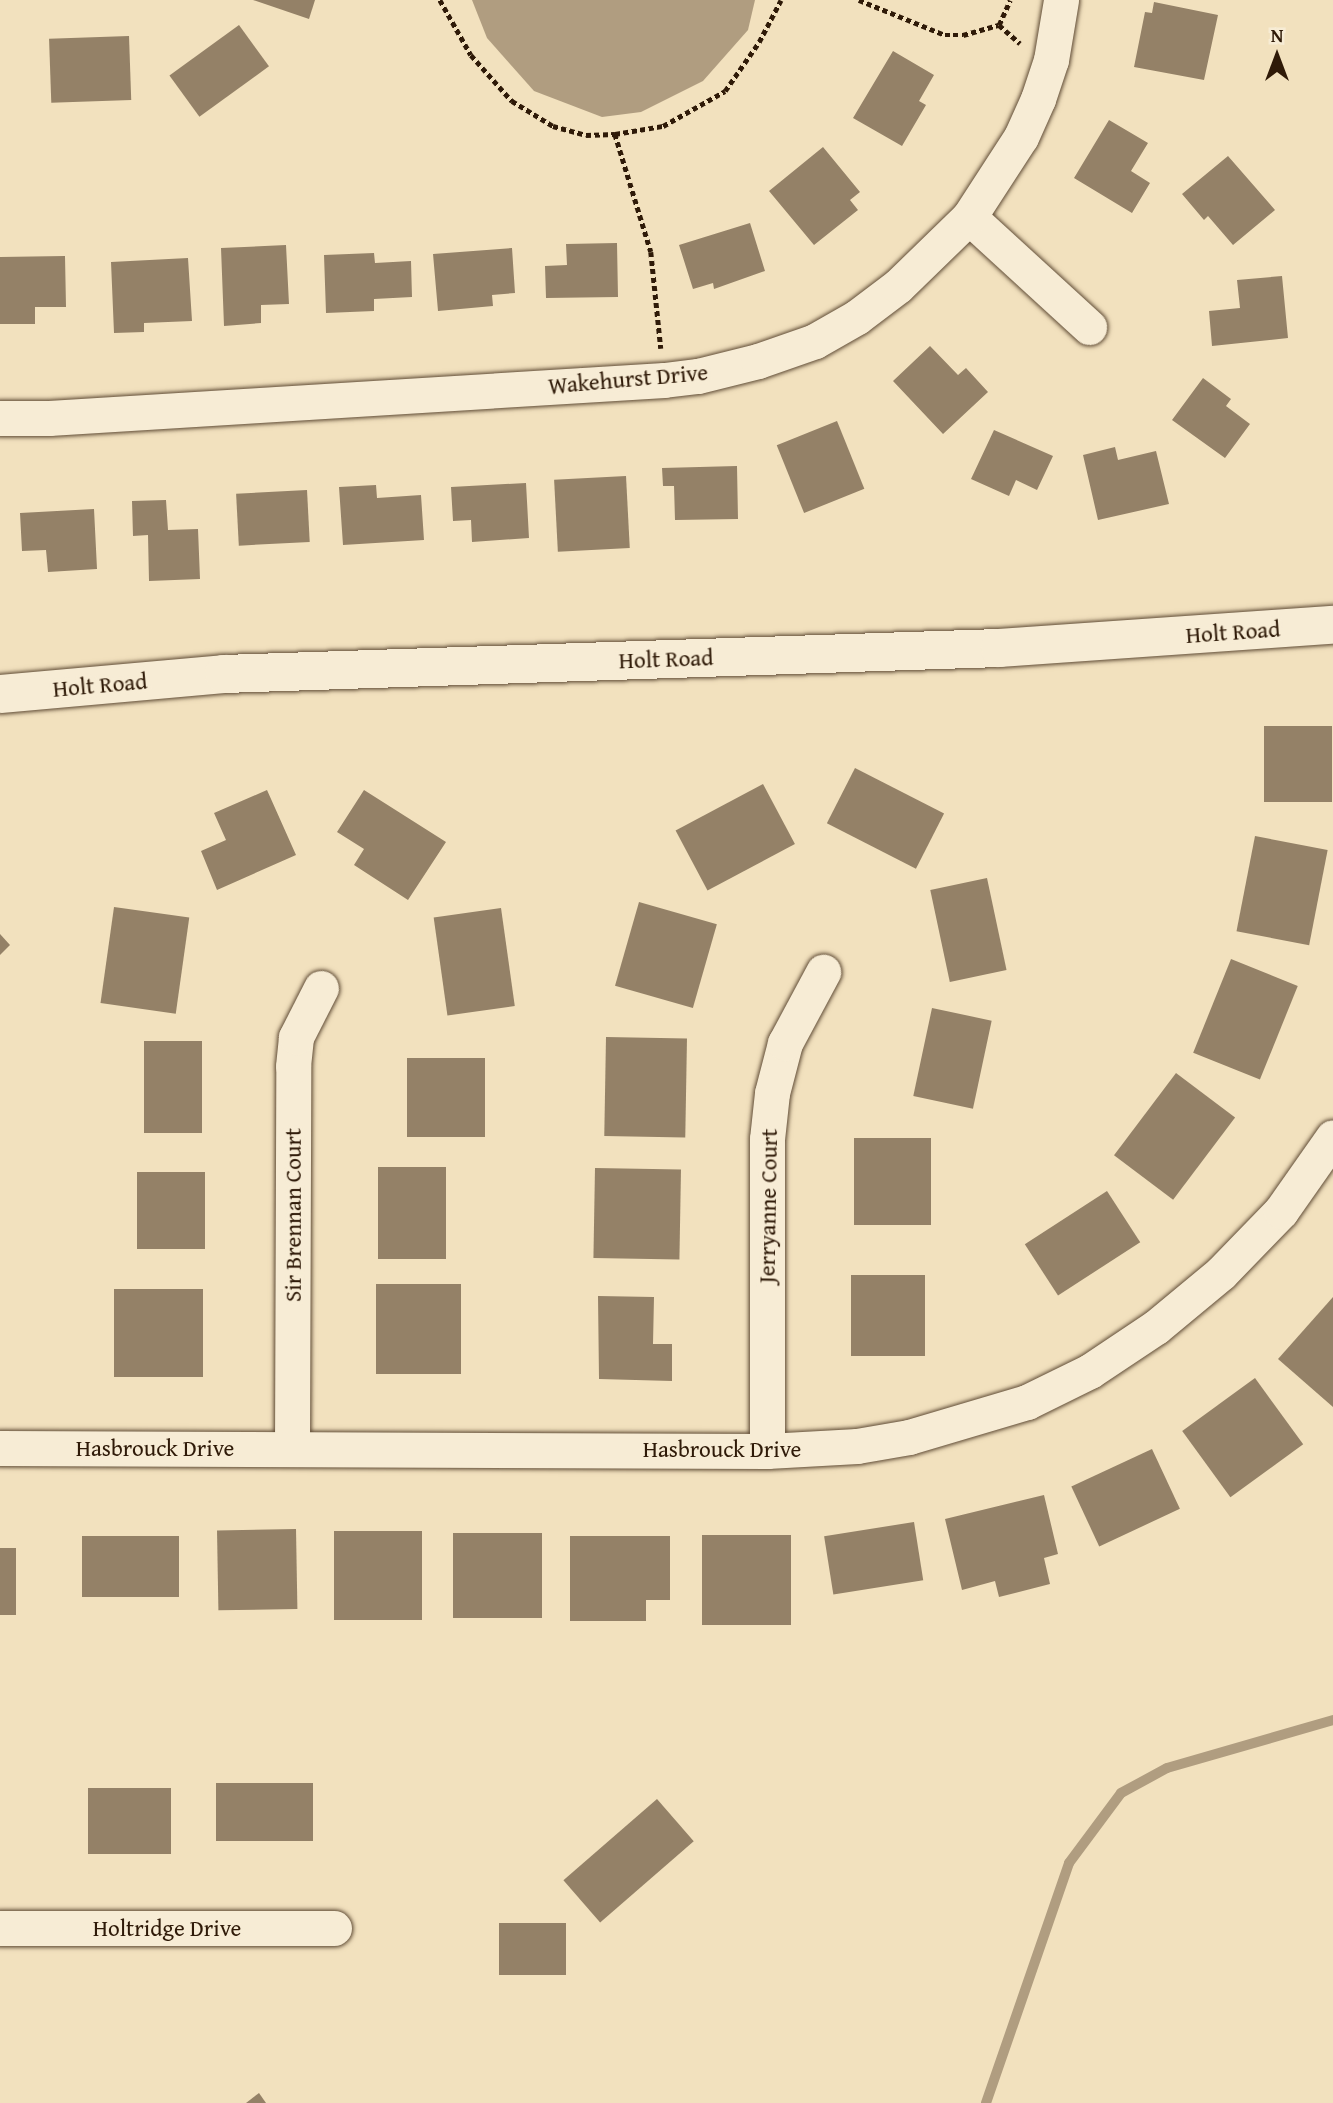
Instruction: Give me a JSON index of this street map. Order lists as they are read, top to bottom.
{
  "streets": {
    "street": [
      "Wakehurst Drive",
      "Holt Road",
      "Jerryanne Court",
      "Sir Brennan Court",
      "Hasbrouck Drive",
      "Holtridge Drive"
    ]
  },
  "crossings": [
    ["Jerryanne Court", "Hasbrouck Drive"],
    ["Sir Brennan Court", "Hasbrouck Drive"]
  ],
  "north": "top"
}
